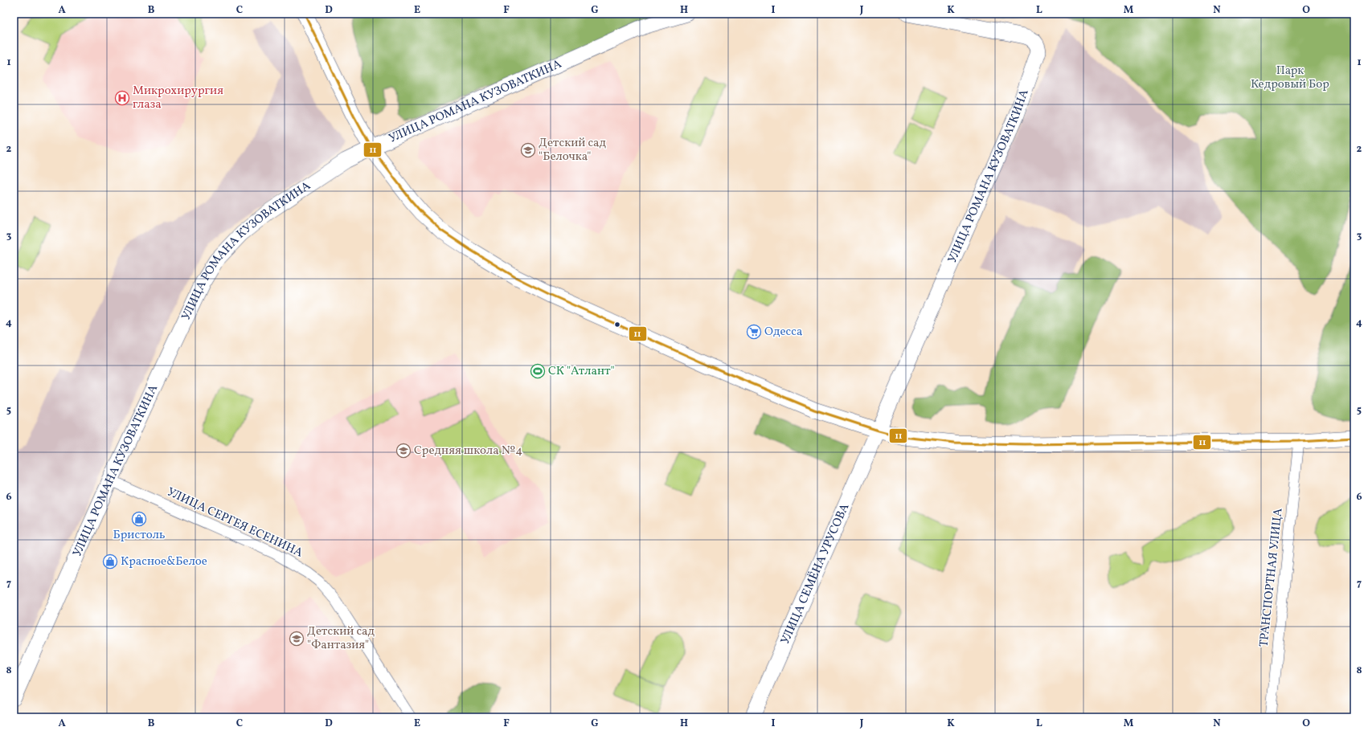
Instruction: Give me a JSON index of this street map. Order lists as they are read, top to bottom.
{
  "streets": {
    "street": [
      "УЛИЦА РОМАНА КУЗОВАТКИНА",
      "УЛИЦА СЕРГЕЯ ЕСЕНИНА",
      "УЛИЦА СЕМЁНА УРУСОВА",
      "ТРАНСПОРТНАЯ УЛИЦА"
    ]
  },
  "crossings": [
    ["УЛИЦА РОМАНА КУЗОВАТКИНА", "УЛИЦА СЕРГЕЯ ЕСЕНИНА"],
    ["УЛИЦА РОМАНА КУЗОВАТКИНА", "УЛИЦА СЕМЁНА УРУСОВА"]
  ],
  "parks": ["Парк Кедровый Бор"],
  "places": {
    "hospital": ["Микрохирургия глаза"],
    "school or university": ["Детский сад \"Белочка\"", "Средняя школа №4", "Детский сад \"Фантазия\""],
    "supermarket": ["Одесса"],
    "sports": ["СК \"Атлант\""],
    "shop": ["Бристоль", "Красное&Белое"]
  },
  "lines": ["transit line 11"],
  "grid": {
    "columns": [
      "A",
      "B",
      "C",
      "D",
      "E",
      "F",
      "G",
      "H",
      "I",
      "J",
      "K",
      "L",
      "M",
      "N",
      "O"
    ],
    "rows": [
      "1",
      "2",
      "3",
      "4",
      "5",
      "6",
      "7",
      "8"
    ]
  }
}
